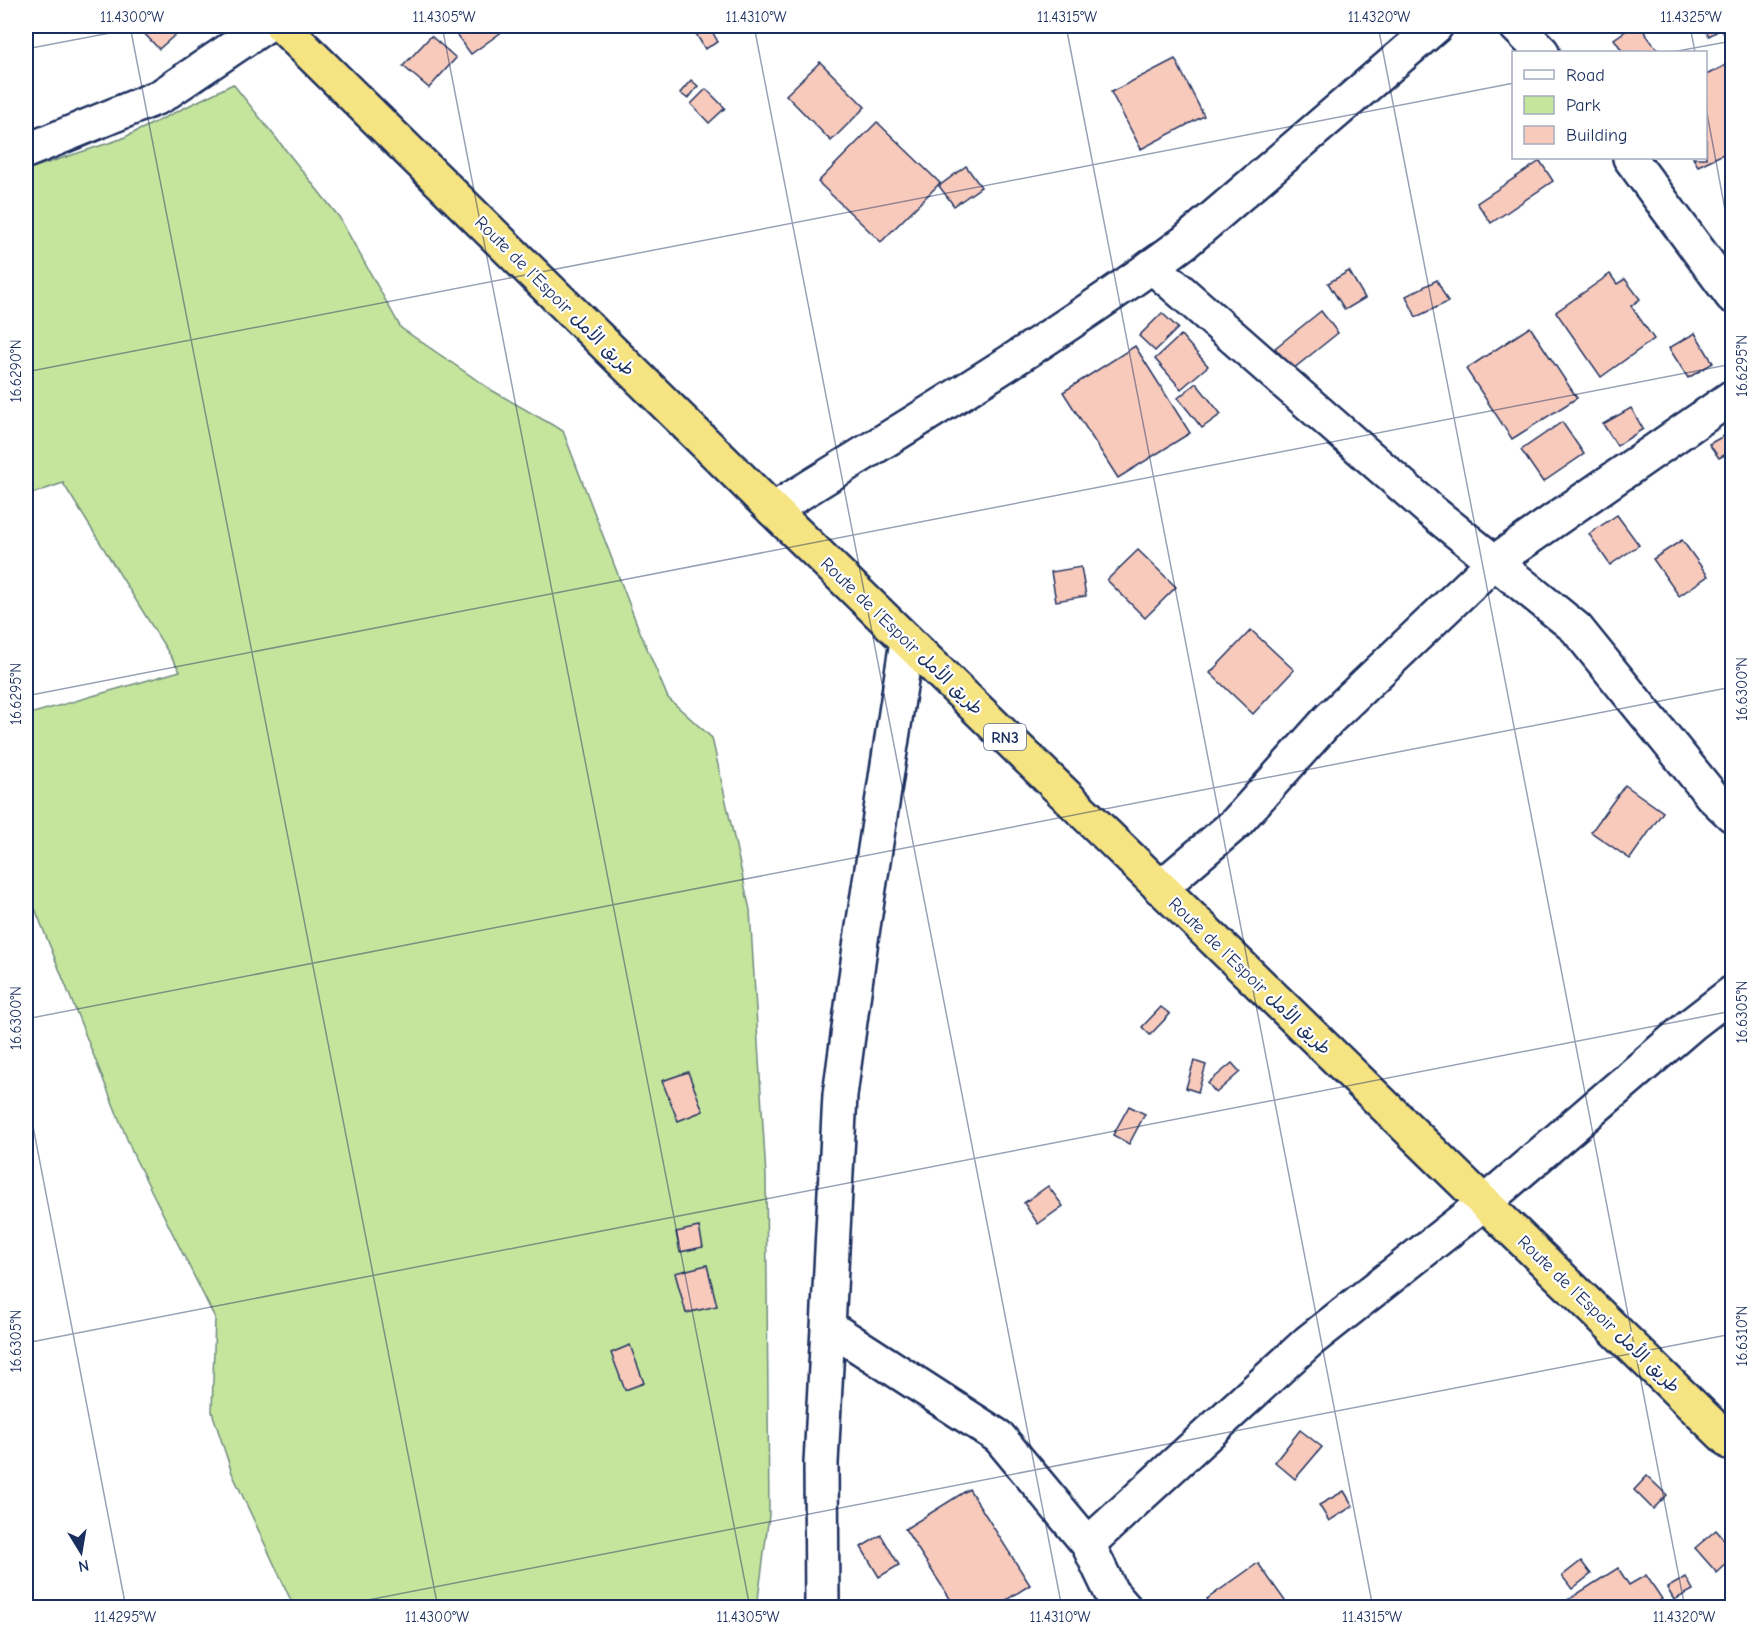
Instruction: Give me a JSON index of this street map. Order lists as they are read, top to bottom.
{
  "streets": {
    "highway": ["Route de l’Espoir طريق الأمل", "RN3"]
  },
  "legend": ["Road", "Park", "Building"],
  "north": "bottom",
  "coordinates": [
    "11.4300°W",
    "11.4305°W",
    "11.4310°W",
    "11.4315°W",
    "11.4320°W",
    "11.4325°W",
    "16.6295°N",
    "16.6290°N",
    "16.6300°N",
    "16.6305°N",
    "16.6310°N",
    "11.4295°W"
  ]
}
